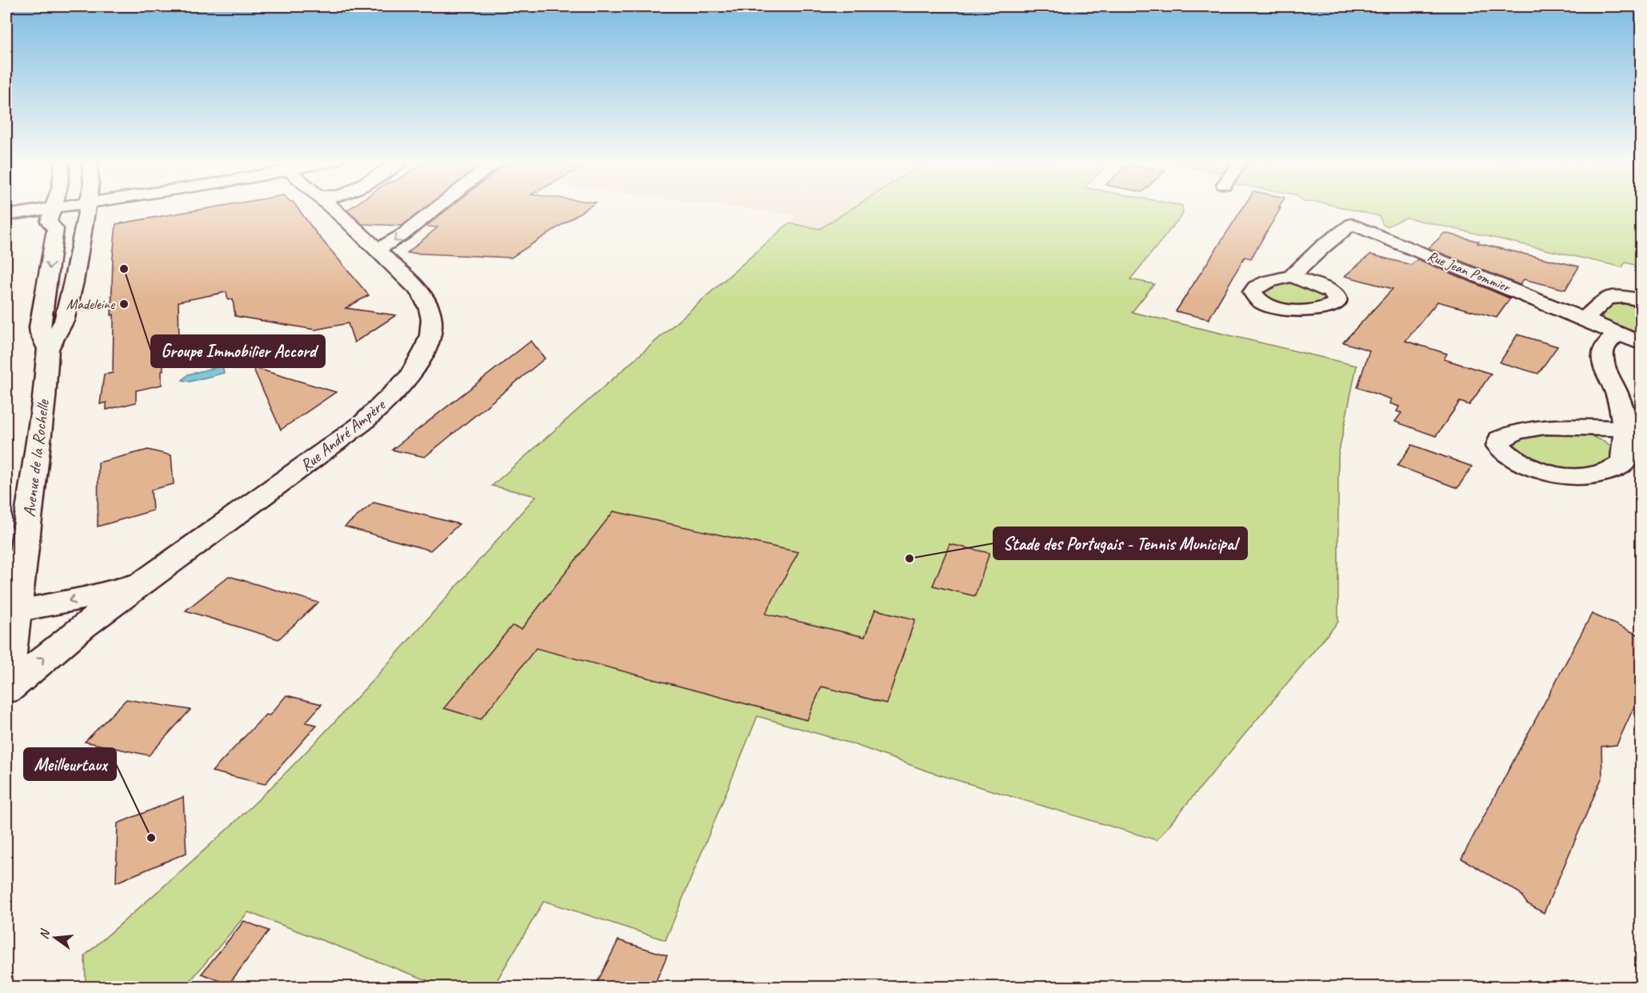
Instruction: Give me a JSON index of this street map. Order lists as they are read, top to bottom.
{
  "streets": {
    "street": ["Rue Jean Pommier", "Rue André Ampère", "Avenue de la Rochelle"]
  },
  "crossings": [
    ["Rue André Ampère", "Avenue de la Rochelle"]
  ],
  "places": [
    "Groupe Immobilier Accord",
    "Madeleine",
    "Stade des Portugais - Tennis Municipal",
    "Meilleurtaux"
  ],
  "north": "left"
}
